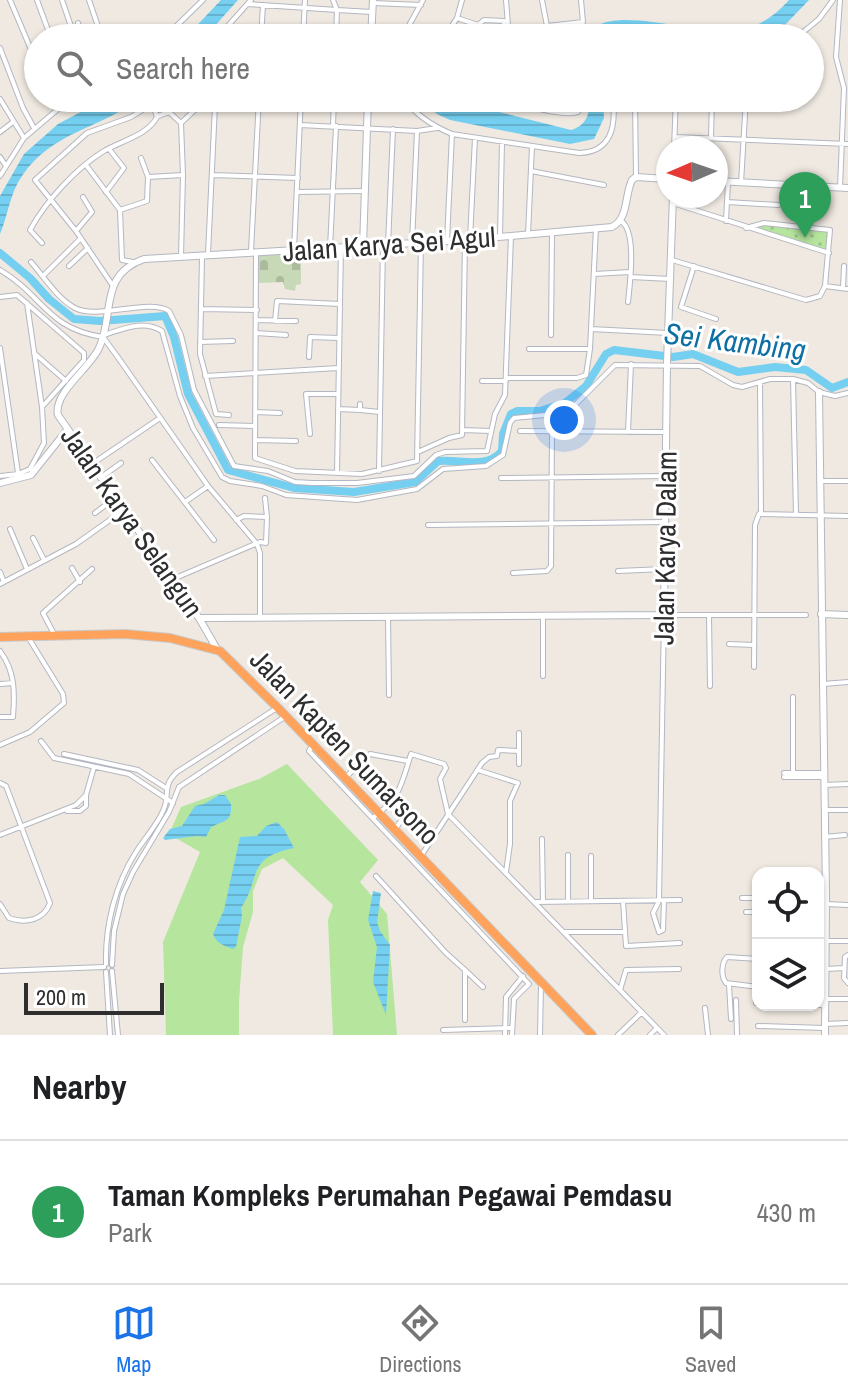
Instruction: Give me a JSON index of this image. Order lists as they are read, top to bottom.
{
  "streets": {
    "highway": ["Jalan Kapten Sumarsono"],
    "street": ["Jalan Karya Sei Agul", "Jalan Karya Selangun", "Jalan Karya Dalam"]
  },
  "crossings": [
    ["Jalan Karya Selangun", "Jalan Kapten Sumarsono"]
  ],
  "water": ["Sei Kambing"],
  "scale_bar": "200 m",
  "north": "left",
  "page": {
    "search": "Search here",
    "pins": "1",
    "scale": "200 m",
    "heading": "Nearby",
    "list": [
      {
        "mark": "1",
        "name": "Taman Kompleks Perumahan Pegawai Pemdasu",
        "note": "Park",
        "value": "430 m"
      }
    ],
    "nav": ["Map", "Directions", "Saved"]
  }
}
